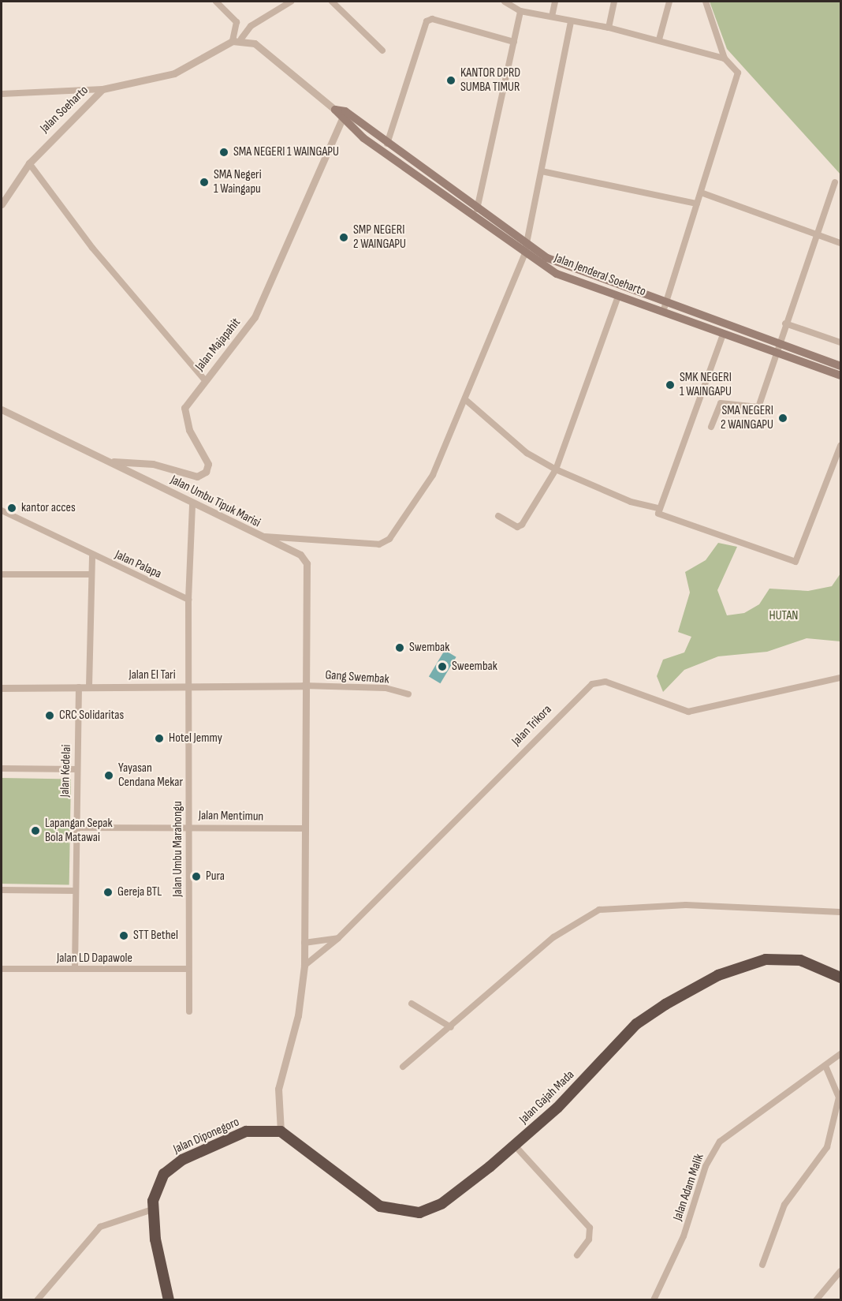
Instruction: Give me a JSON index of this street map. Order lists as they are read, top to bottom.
{
  "streets": {
    "highway": ["Jalan Gajah Mada", "Jalan Diponegoro"],
    "main road": ["Jalan Jenderal Soeharto"],
    "street": [
      "Jalan Soeharto",
      "Jalan Majapahit",
      "Jalan Umbu Tipuk Marisi",
      "Jalan Palapa",
      "Jalan El Tari",
      "Gang Swembak",
      "Jalan Trikora",
      "Jalan Kedelai",
      "Jalan Mentimun",
      "Jalan Umbu Marahongu",
      "Jalan LD Dapawole",
      "Jalan Adam Malik"
    ]
  },
  "crossings": [
    ["Jalan Jenderal Soeharto", "Jalan Majapahit"],
    ["Jalan Majapahit", "Jalan Umbu Tipuk Marisi"],
    ["Jalan Umbu Tipuk Marisi", "Jalan El Tari"],
    ["Jalan Umbu Tipuk Marisi", "Gang Swembak"],
    ["Jalan Umbu Tipuk Marisi", "Jalan Trikora"],
    ["Jalan Umbu Tipuk Marisi", "Jalan Mentimun"],
    ["Jalan Umbu Tipuk Marisi", "Jalan Gajah Mada"],
    ["Jalan Umbu Tipuk Marisi", "Jalan Diponegoro"],
    ["Jalan El Tari", "Gang Swembak"],
    ["Jalan El Tari", "Jalan Kedelai"],
    ["Jalan El Tari", "Jalan Umbu Marahongu"],
    ["Jalan Kedelai", "Jalan Mentimun"],
    ["Jalan Kedelai", "Jalan LD Dapawole"],
    ["Jalan Mentimun", "Jalan Umbu Marahongu"],
    ["Jalan Umbu Marahongu", "Jalan LD Dapawole"],
    ["Jalan Gajah Mada", "Jalan Diponegoro"]
  ],
  "parks": ["HUTAN"],
  "places": [
    "KANTOR DPRD SUMBA TIMUR",
    "SMA NEGERI 1 WAINGAPU",
    "SMA Negeri 1 Waingapu",
    "SMP NEGERI 2 WAINGAPU",
    "SMK NEGERI 1 WAINGAPU",
    "SMA NEGERI 2 WAINGAPU",
    "kantor acces",
    "Swembak",
    "Sweembak",
    "CRC Solidaritas",
    "Hotel Jemmy",
    "Yayasan Cendana Mekar",
    "Lapangan Sepak Bola Matawai",
    "Pura",
    "Gereja BTL",
    "STT Bethel"
  ]
}
